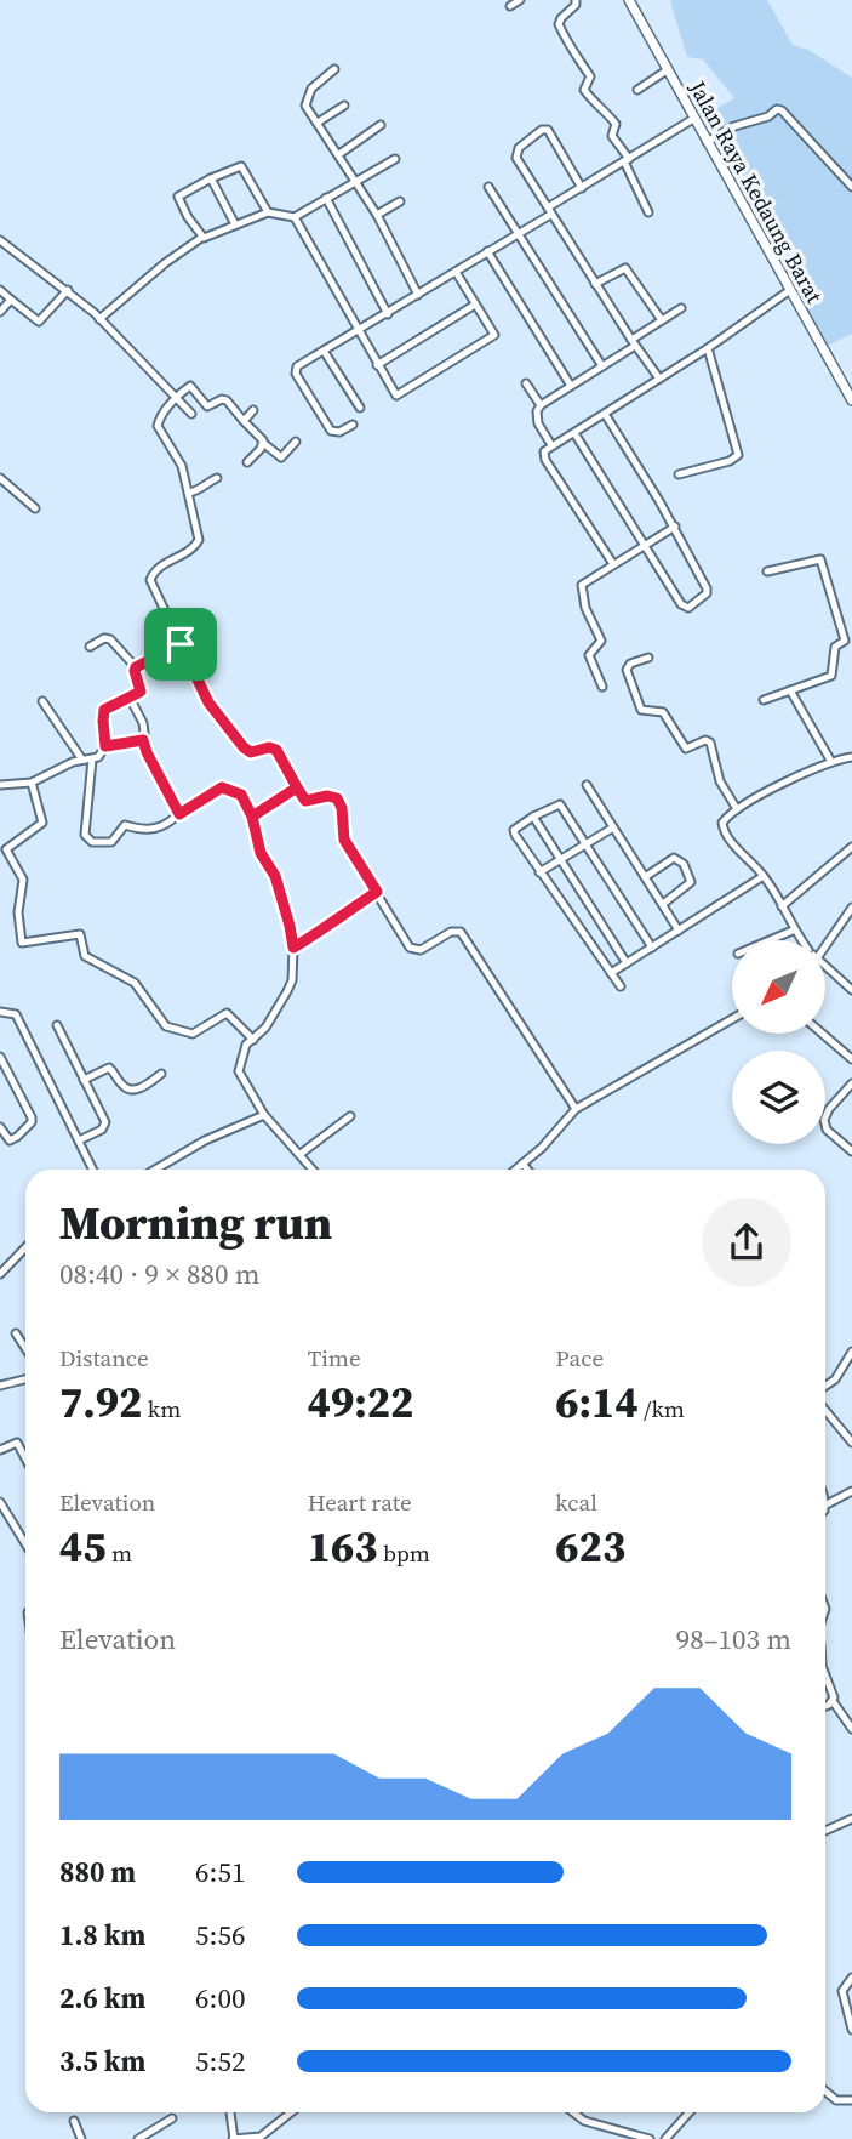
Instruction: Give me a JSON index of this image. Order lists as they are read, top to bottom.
{
  "streets": {
    "street": ["Jalan Raya Kedaung Barat"]
  },
  "north": "bottom left",
  "page": {
    "heading": ["Morning run", "08:40 · 9 × 880 m"],
    "stats": [
      ["Distance", "7.92 km"],
      ["Time", "49:22"],
      ["Pace", "6:14 /km"],
      ["Elevation", "45 m"],
      ["Heart rate", "163 bpm"],
      ["kcal", "623"]
    ],
    "chart": ["Elevation", "98–103 m"],
    "list": [
      {
        "name": "880 m",
        "note": "6:51"
      },
      {
        "name": "1.8 km",
        "note": "5:56"
      },
      {
        "name": "2.6 km",
        "note": "6:00"
      },
      {
        "name": "3.5 km",
        "note": "5:52"
      }
    ]
  }
}
